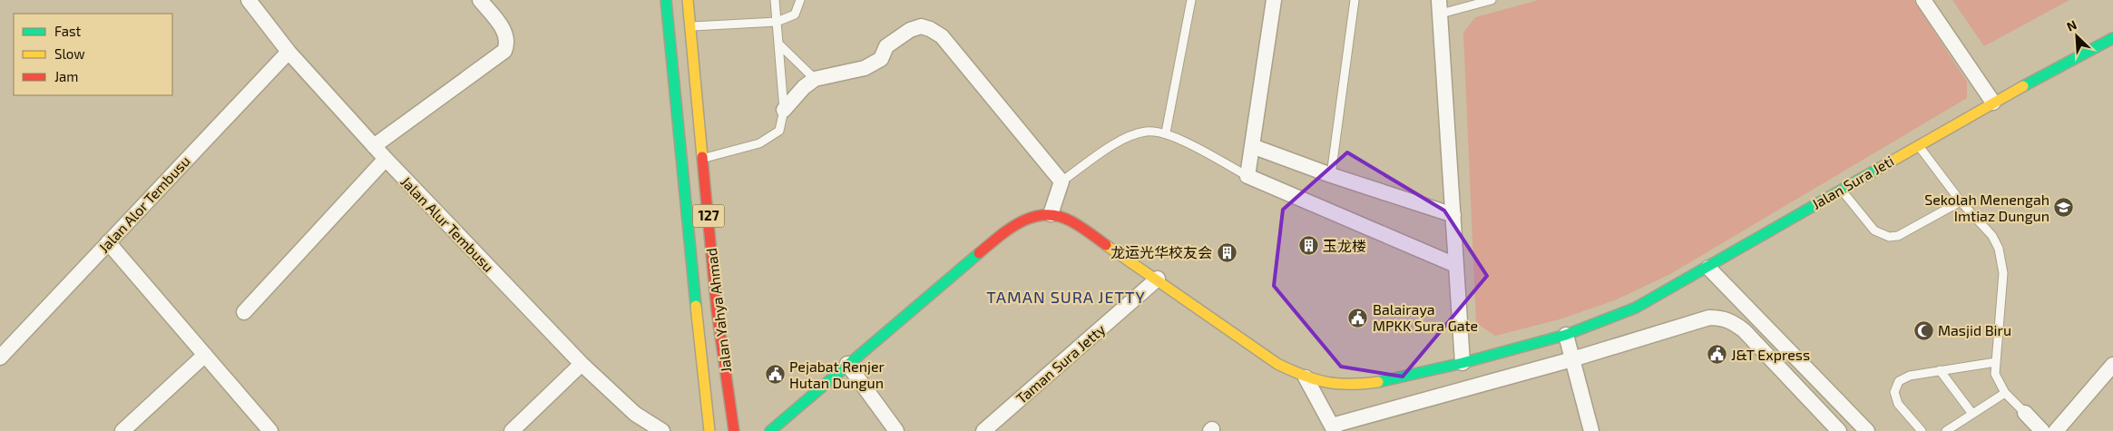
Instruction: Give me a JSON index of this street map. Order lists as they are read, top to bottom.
{
  "streets": {
    "street": [
      "Jalan Sura Jeti",
      "Jalan Alor Tembusu",
      "127",
      "Jalan Alur Tembusu",
      "Jalan Yahya Ahmad",
      "Taman Sura Jetty"
    ]
  },
  "crossings": [
    ["Jalan Sura Jeti", "Taman Sura Jetty"],
    ["Jalan Alor Tembusu", "Jalan Alur Tembusu"]
  ],
  "districts": ["TAMAN SURA JETTY"],
  "places": {
    "school or university": ["Sekolah Menengah Imtiaz Dungun"],
    "building": ["玉龙楼", "龙运光华校友会"],
    "public building": ["Balairaya MPKK Sura Gate", "J&T Express", "Pejabat Renjer Hutan Dungun"],
    "mosque": ["Masjid Biru"]
  },
  "legend": ["Fast", "Slow", "Jam"],
  "north": "top left"
}
